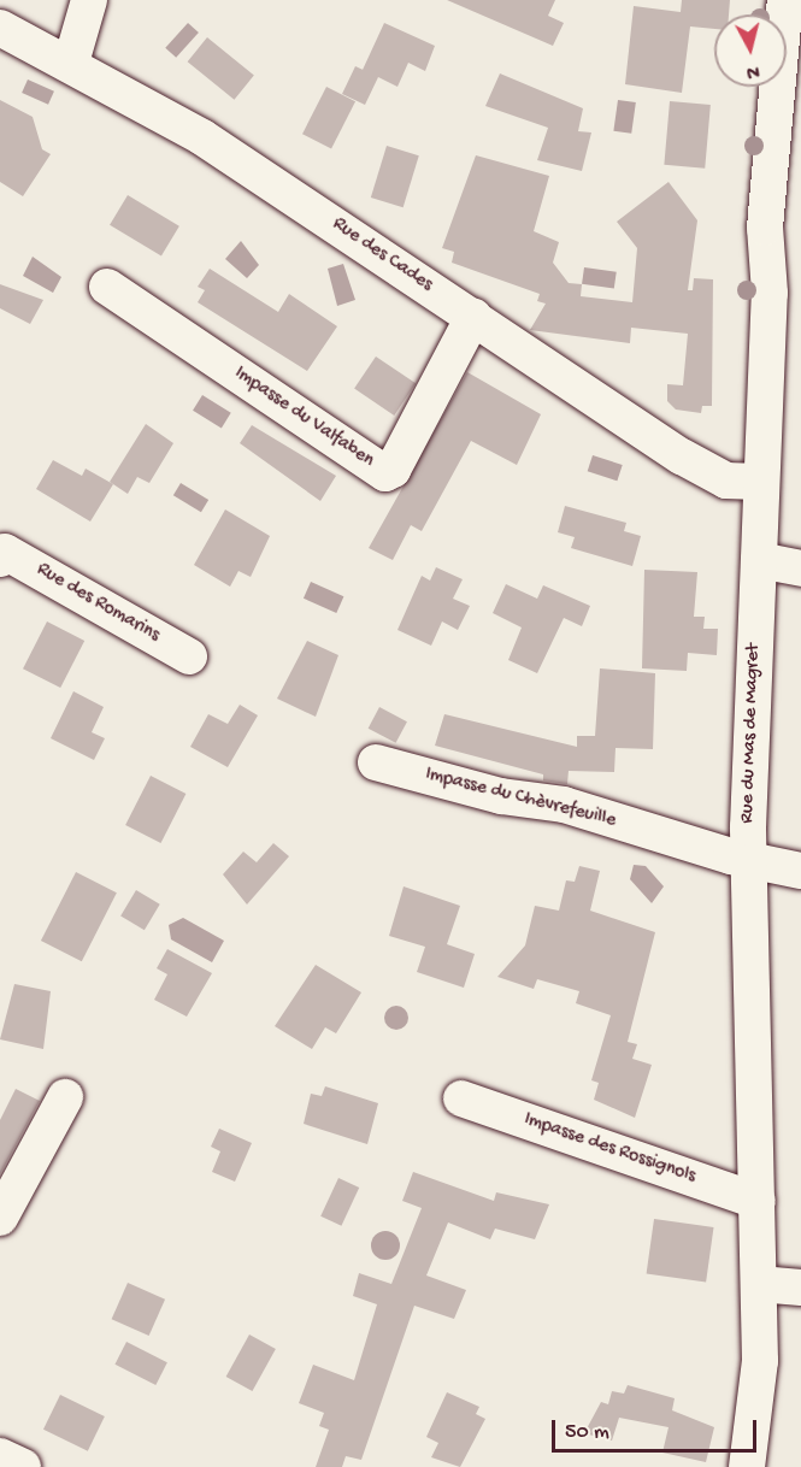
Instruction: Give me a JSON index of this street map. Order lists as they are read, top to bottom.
{
  "streets": {
    "street": [
      "Rue des Cades",
      "Impasse du Valfaben",
      "Rue des Romarins",
      "Rue du Mas de Magret",
      "Impasse du Chèvrefeuille",
      "Impasse des Rossignols"
    ]
  },
  "crossings": [
    ["Rue des Cades", "Impasse du Valfaben"],
    ["Rue des Cades", "Rue du Mas de Magret"],
    ["Rue du Mas de Magret", "Impasse du Chèvrefeuille"],
    ["Rue du Mas de Magret", "Impasse des Rossignols"]
  ],
  "scale_bar": "50 m",
  "north": "bottom"
}
